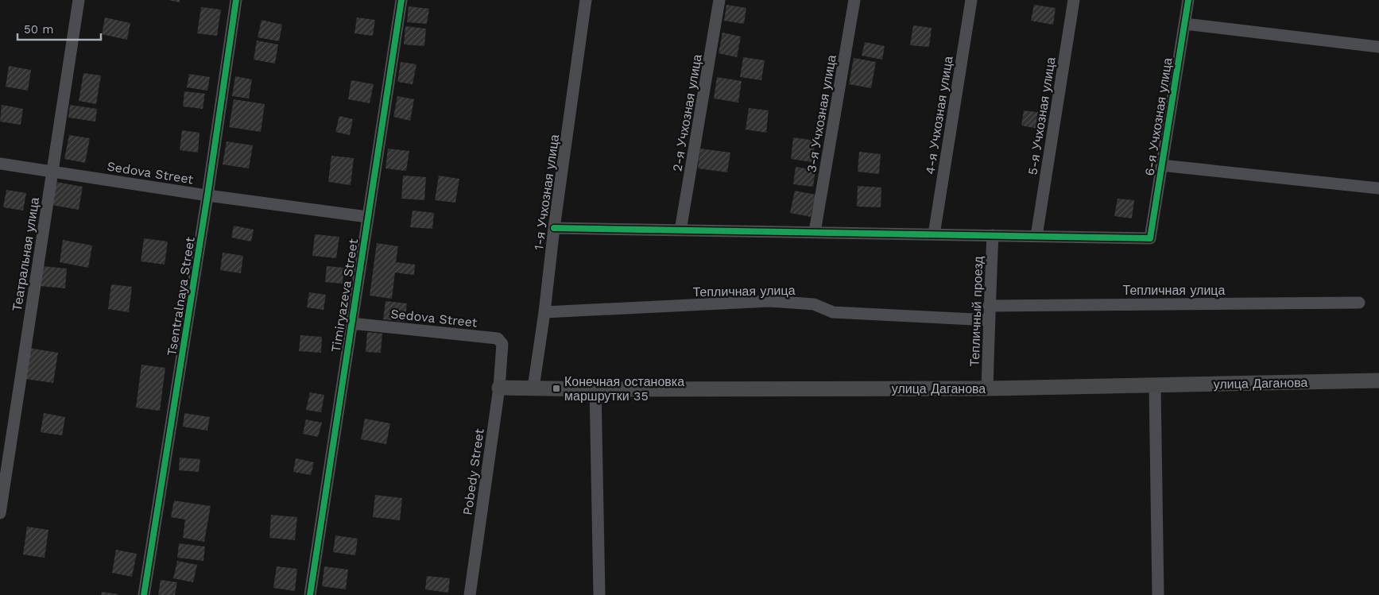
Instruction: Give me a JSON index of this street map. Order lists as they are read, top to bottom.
{
  "streets": {
    "main road": ["улица Даганова"],
    "street": [
      "2-я Учхозная улица",
      "3-я Учхозная улица",
      "4-я Учхозная улица",
      "5-я Учхозная улица",
      "6-я Учхозная улица",
      "Sedova Street",
      "1-я Учхозная улица",
      "Театральная улица",
      "Тепличная улица",
      "Timiryazeva Street",
      "Tsentralnaya Street",
      "Тепличный проезд",
      "Pobedy Street"
    ]
  },
  "crossings": [
    ["5-я Учхозная улица", "6-я Учхозная улица"],
    ["Sedova Street", "Театральная улица"],
    ["Sedova Street", "Timiryazeva Street"],
    ["Sedova Street", "Tsentralnaya Street"],
    ["Sedova Street", "Pobedy Street"],
    ["1-я Учхозная улица", "Тепличная улица"],
    ["1-я Учхозная улица", "улица Даганова"],
    ["Тепличная улица", "Тепличный проезд"],
    ["Тепличный проезд", "улица Даганова"],
    ["улица Даганова", "Pobedy Street"]
  ],
  "places": {
    "transit": ["Конечная остановка маршрутки 35"]
  },
  "scale_bar": "50 m"
}
